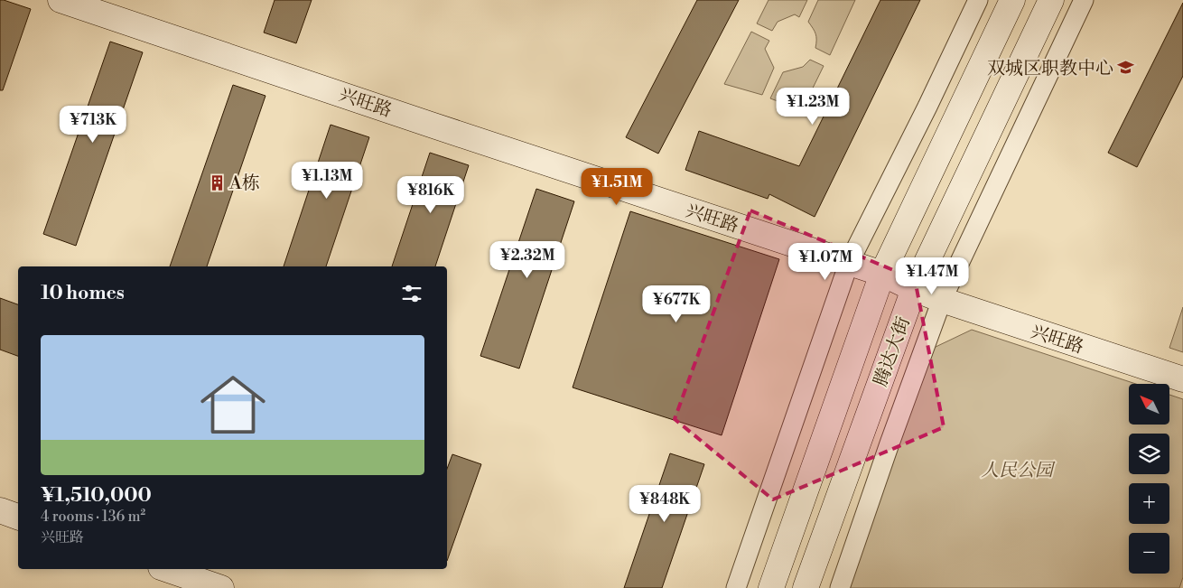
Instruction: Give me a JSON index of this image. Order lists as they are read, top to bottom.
{
  "streets": {
    "street": ["兴旺路", "腾达大街"]
  },
  "crossings": [
    ["兴旺路", "腾达大街"]
  ],
  "parks": ["人民公园"],
  "places": {
    "school or university": ["双城区职教中心"],
    "building": ["A栋"]
  },
  "north": "top left",
  "page": {
    "price": [
      "¥1.23M",
      "¥713K",
      "¥1.13M",
      "¥1.51M",
      "¥816K",
      "¥2.32M",
      "¥1.07M",
      "¥1.47M",
      "¥677K",
      "¥848K"
    ],
    "heading": "10 homes",
    "list": [
      {
        "name": "¥1,510,000",
        "note": "4 rooms · 136 m² · 兴旺路"
      }
    ],
    "map_buttons": ["+", "−"]
  }
}
